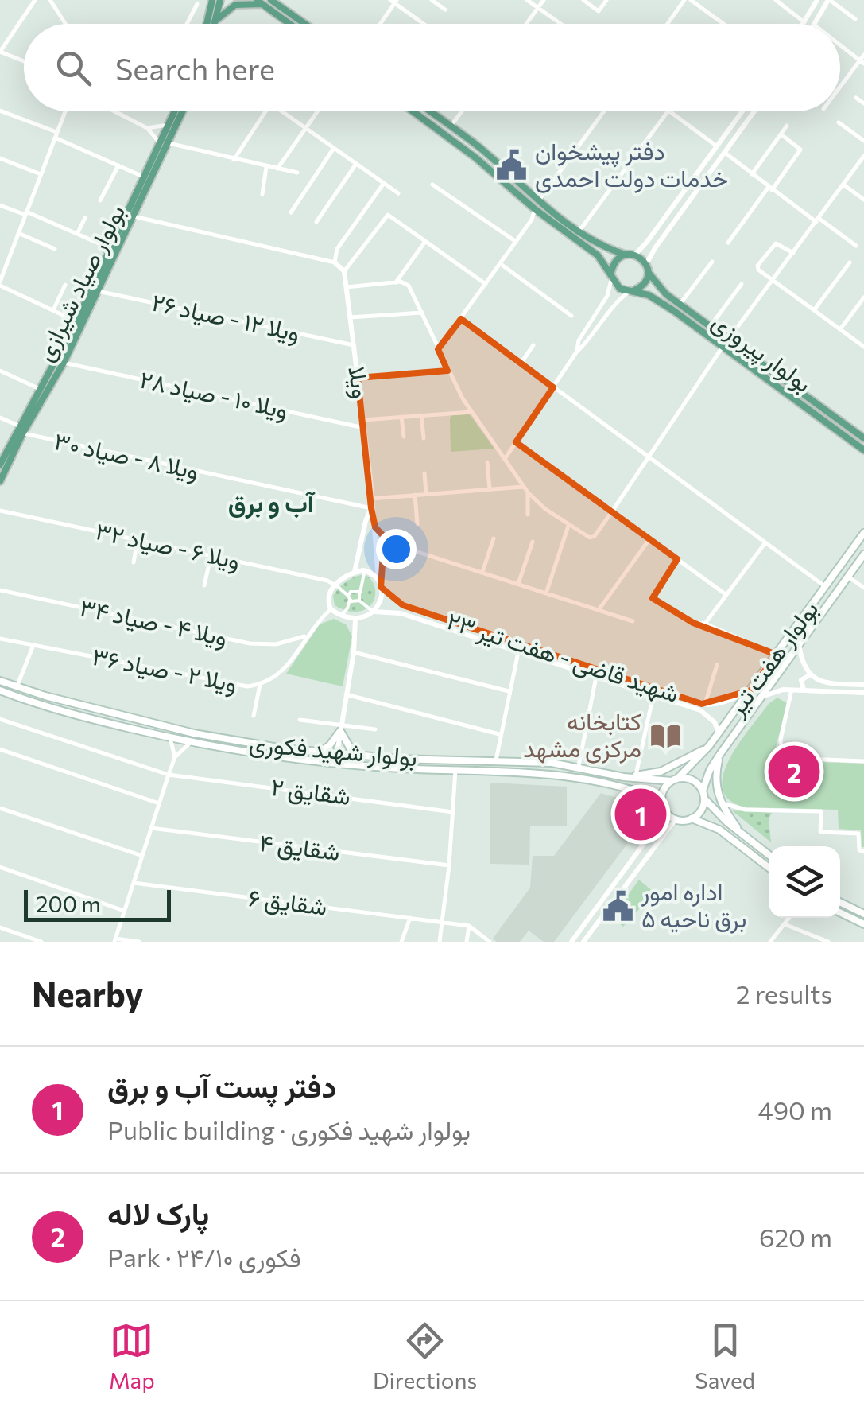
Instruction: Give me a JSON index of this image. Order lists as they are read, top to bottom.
{
  "streets": {
    "main road": [
      "بولوار صیاد شیرازی",
      "بولوار پیروزی",
      "بولوار هفت تیر",
      "بولوار شهید فکوری"
    ],
    "street": [
      "ویلا ۱۲ - صیاد ۲۶",
      "ویلا",
      "ویلا ۱۰ - صیاد ۲۸",
      "ویلا ۸ - صیاد ۳۰",
      "ویلا ۶ - صیاد ۳۲",
      "ویلا ۴ - صیاد ۳۴",
      "شهید قاضی - هفت تیر ۲۳",
      "ویلا ۲ - صیاد ۳۶",
      "شقایق ۲",
      "شقایق ۴",
      "شقایق ۶"
    ]
  },
  "crossings": [
    ["بولوار صیاد شیرازی", "ویلا ۱۲ - صیاد ۲۶"],
    ["بولوار صیاد شیرازی", "ویلا ۱۰ - صیاد ۲۸"],
    ["بولوار صیاد شیرازی", "ویلا ۸ - صیاد ۳۰"],
    ["ویلا ۱۲ - صیاد ۲۶", "ویلا"],
    ["ویلا", "ویلا ۱۰ - صیاد ۲۸"],
    ["ویلا", "ویلا ۸ - صیاد ۳۰"],
    ["ویلا", "شهید قاضی - هفت تیر ۲۳"],
    ["ویلا ۴ - صیاد ۳۴", "ویلا ۲ - صیاد ۳۶"],
    ["شهید قاضی - هفت تیر ۲۳", "بولوار هفت تیر"],
    ["بولوار هفت تیر", "بولوار شهید فکوری"]
  ],
  "districts": ["آب و برق"],
  "places": {
    "public building": ["دفتر پیشخوان خدمات دولت احمدی", "اداره امور برق ناحیه ۵"],
    "library": ["کتابخانه مرکزی مشهد"]
  },
  "scale_bar": "200 m",
  "page": {
    "search": "Search here",
    "pins": ["2", "1"],
    "scale": "200 m",
    "heading": ["Nearby", "2 results"],
    "list": [
      {
        "mark": "1",
        "name": "دفتر پست آب و برق",
        "note": "Public building · بولوار شهید فکوری",
        "value": "490 m"
      },
      {
        "mark": "2",
        "name": "پارک لاله",
        "note": "Park · فکوری ۲۴/۱۰",
        "value": "620 m"
      }
    ],
    "nav": ["Map", "Directions", "Saved"]
  }
}
